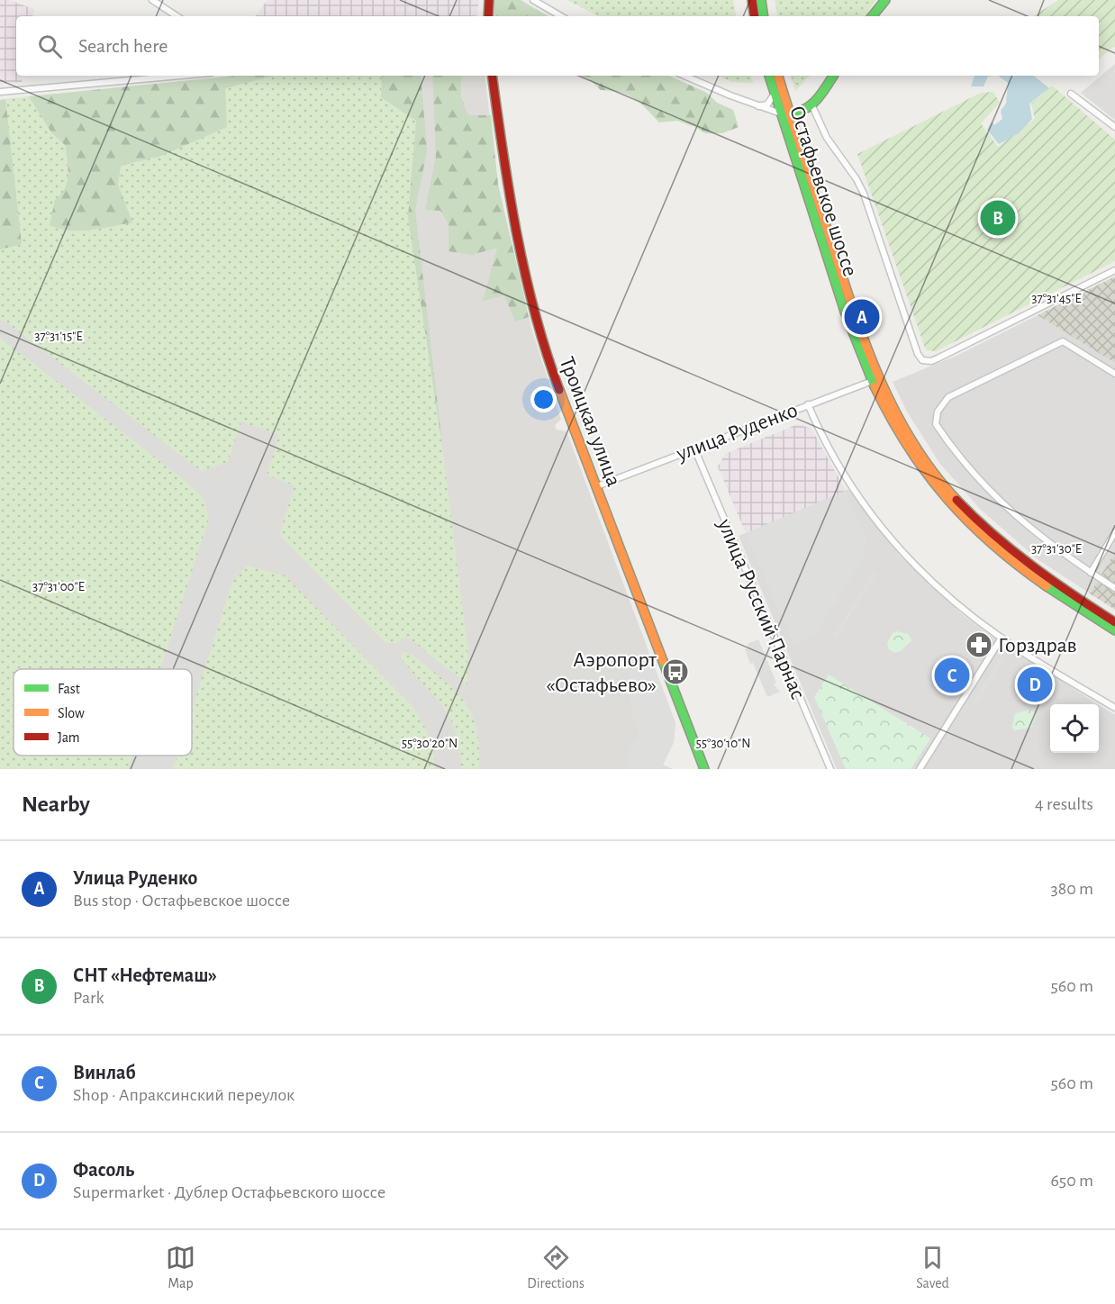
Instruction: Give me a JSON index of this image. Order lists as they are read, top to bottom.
{
  "streets": {
    "main road": ["Остафьевское шоссе", "Троицкая улица"],
    "street": ["улица Руденко", "улица Русский Парнас"]
  },
  "crossings": [
    ["Остафьевское шоссе", "улица Руденко"],
    ["Троицкая улица", "улица Руденко"],
    ["улица Руденко", "улица Русский Парнас"]
  ],
  "places": {
    "pharmacy": ["Горздрав"],
    "bus stop": ["Аэропорт «Остафьево»"]
  },
  "legend": ["Fast", "Slow", "Jam"],
  "page": {
    "search": "Search here",
    "pins": [
      "B",
      "A",
      "C",
      "D"
    ],
    "heading": ["Nearby", "4 results"],
    "list": [
      {
        "mark": "A",
        "name": "Улица Руденко",
        "note": "Bus stop · Остафьевское шоссе",
        "value": "380 m"
      },
      {
        "mark": "B",
        "name": "СНТ «Нефтемаш»",
        "note": "Park",
        "value": "560 m"
      },
      {
        "mark": "C",
        "name": "Винлаб",
        "note": "Shop · Апраксинский переулок",
        "value": "560 m"
      },
      {
        "mark": "D",
        "name": "Фасоль",
        "note": "Supermarket · Дублер Остафьевского шоссе",
        "value": "650 m"
      }
    ],
    "nav": ["Map", "Directions", "Saved"]
  },
  "coordinates": [
    "37°31'45\"E",
    "37°31'15\"E",
    "37°31'30\"E",
    "37°31'00\"E",
    "55°30'20\"N",
    "55°30'10\"N"
  ]
}
